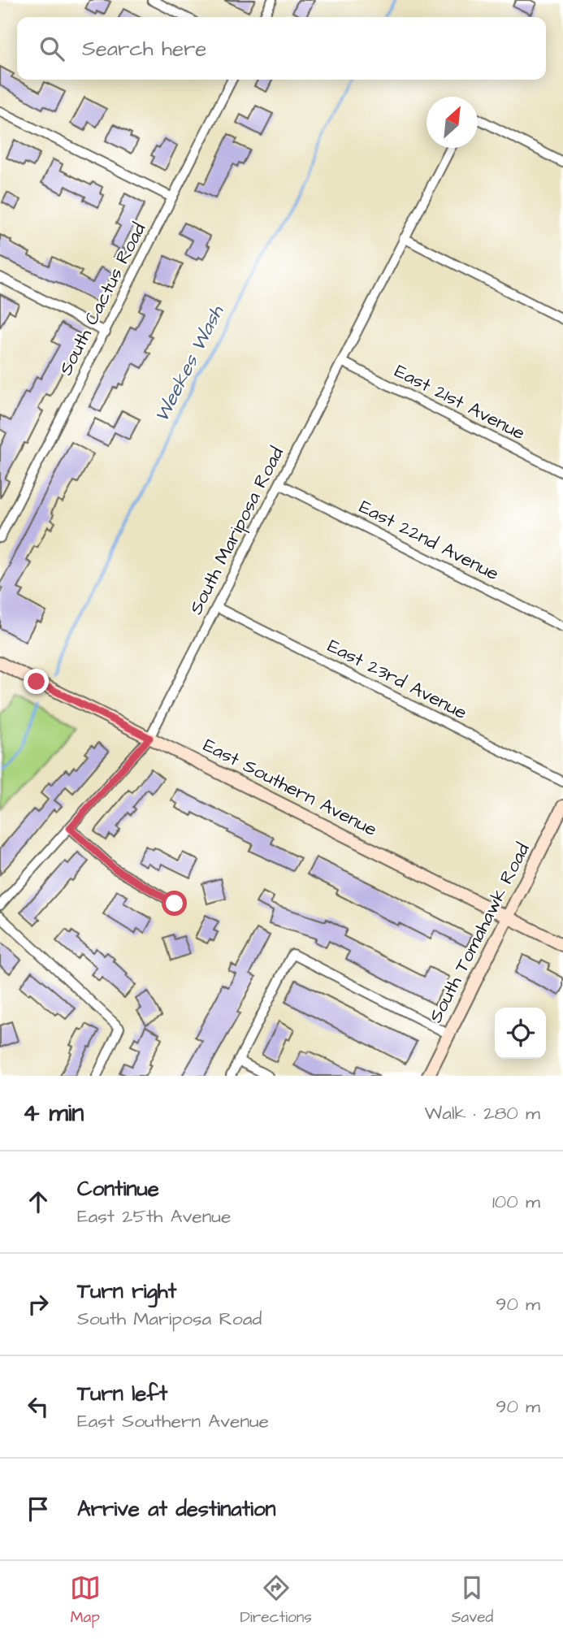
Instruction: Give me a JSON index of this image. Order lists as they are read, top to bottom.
{
  "streets": {
    "main road": ["East Southern Avenue", "South Tomahawk Road"],
    "street": [
      "South Cactus Road",
      "East 21st Avenue",
      "South Mariposa Road",
      "East 22nd Avenue",
      "East 23rd Avenue"
    ]
  },
  "crossings": [
    ["East 21st Avenue", "South Mariposa Road"],
    ["South Mariposa Road", "East 22nd Avenue"],
    ["South Mariposa Road", "East 23rd Avenue"],
    ["South Mariposa Road", "East Southern Avenue"],
    ["East Southern Avenue", "South Tomahawk Road"]
  ],
  "water": ["Weekes Wash"],
  "north": "top right",
  "page": {
    "search": "Search here",
    "heading": ["4 min", "Walk · 280 m"],
    "list": [
      ["Continue", "East 25th Avenue", "100 m"],
      ["Turn right", "South Mariposa Road", "90 m"],
      ["Turn left", "East Southern Avenue", "90 m"],
      "Arrive at destination"
    ],
    "nav": ["Map", "Directions", "Saved"]
  }
}
